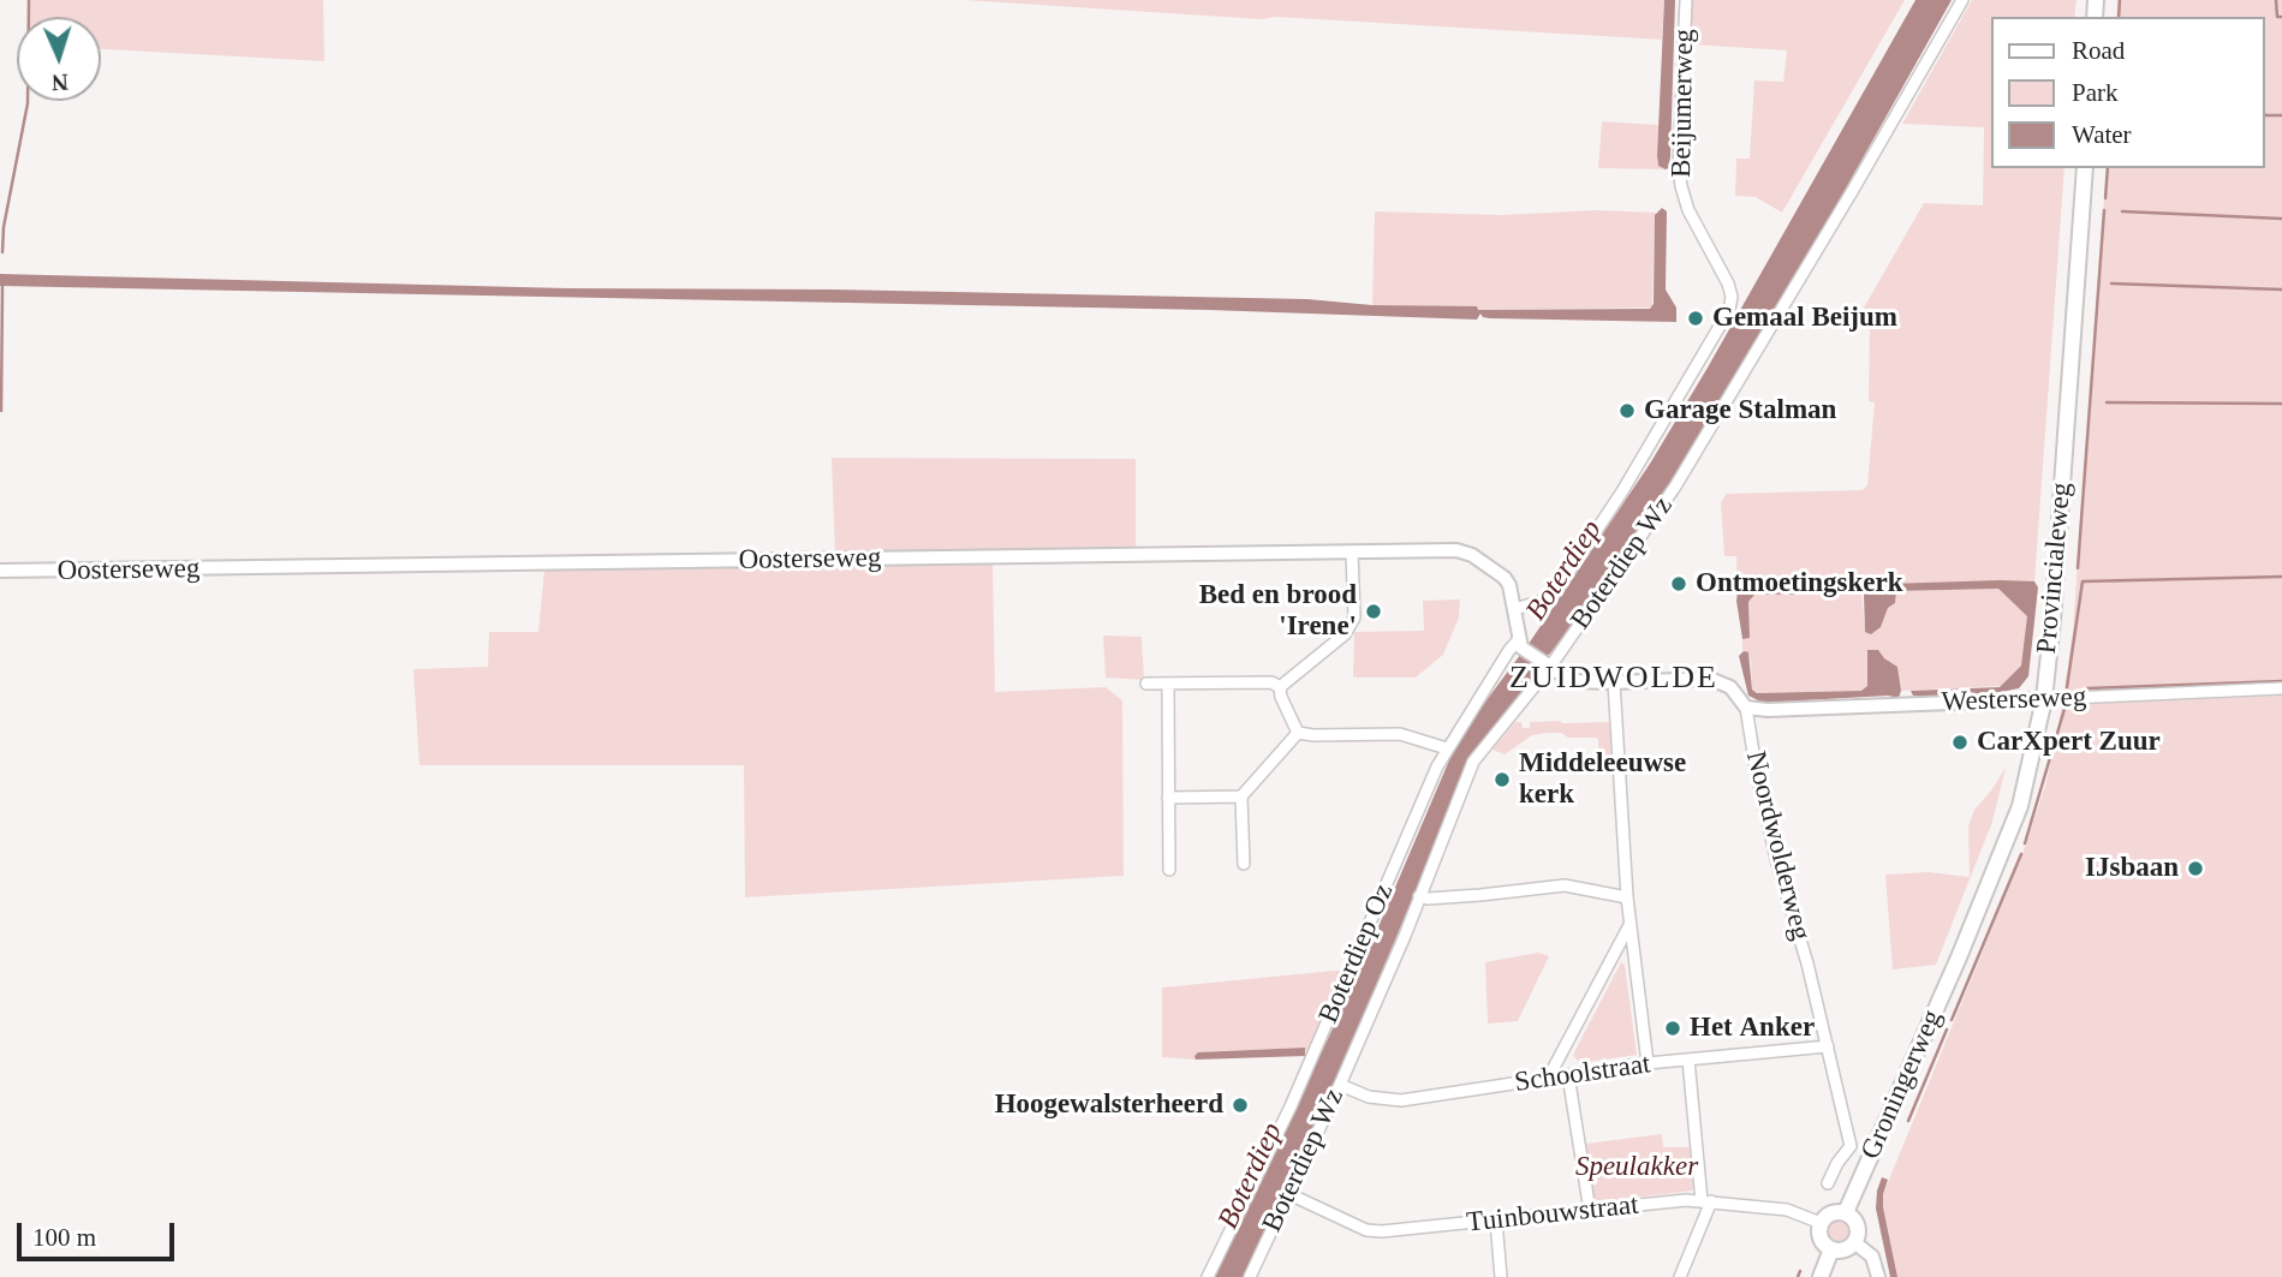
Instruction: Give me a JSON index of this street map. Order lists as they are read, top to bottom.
{
  "streets": {
    "main road": ["Provincialeweg", "Groningerweg"],
    "street": [
      "Beijumerweg",
      "Oosterseweg",
      "Boterdiep Wz",
      "Westerseweg",
      "Noordwolderweg",
      "Boterdiep Oz",
      "Schoolstraat",
      "Tuinbouwstraat"
    ]
  },
  "crossings": [
    ["Beijumerweg", "Oosterseweg"],
    ["Oosterseweg", "Boterdiep Oz"],
    ["Boterdiep Wz", "Schoolstraat"],
    ["Boterdiep Wz", "Tuinbouwstraat"],
    ["Provincialeweg", "Westerseweg"],
    ["Provincialeweg", "Groningerweg"],
    ["Westerseweg", "Noordwolderweg"],
    ["Noordwolderweg", "Schoolstraat"],
    ["Groningerweg", "Tuinbouwstraat"]
  ],
  "districts": ["ZUIDWOLDE"],
  "water": ["Boterdiep"],
  "parks": ["Speulakker"],
  "places": [
    "Gemaal Beijum",
    "Garage Stalman",
    "Ontmoetingskerk",
    "Bed en brood 'Irene'",
    "CarXpert Zuur",
    "Middeleeuwse kerk",
    "IJsbaan",
    "Het Anker",
    "Hoogewalsterheerd"
  ],
  "legend": ["Road", "Park", "Water"],
  "scale_bar": "100 m",
  "north": "bottom"
}
